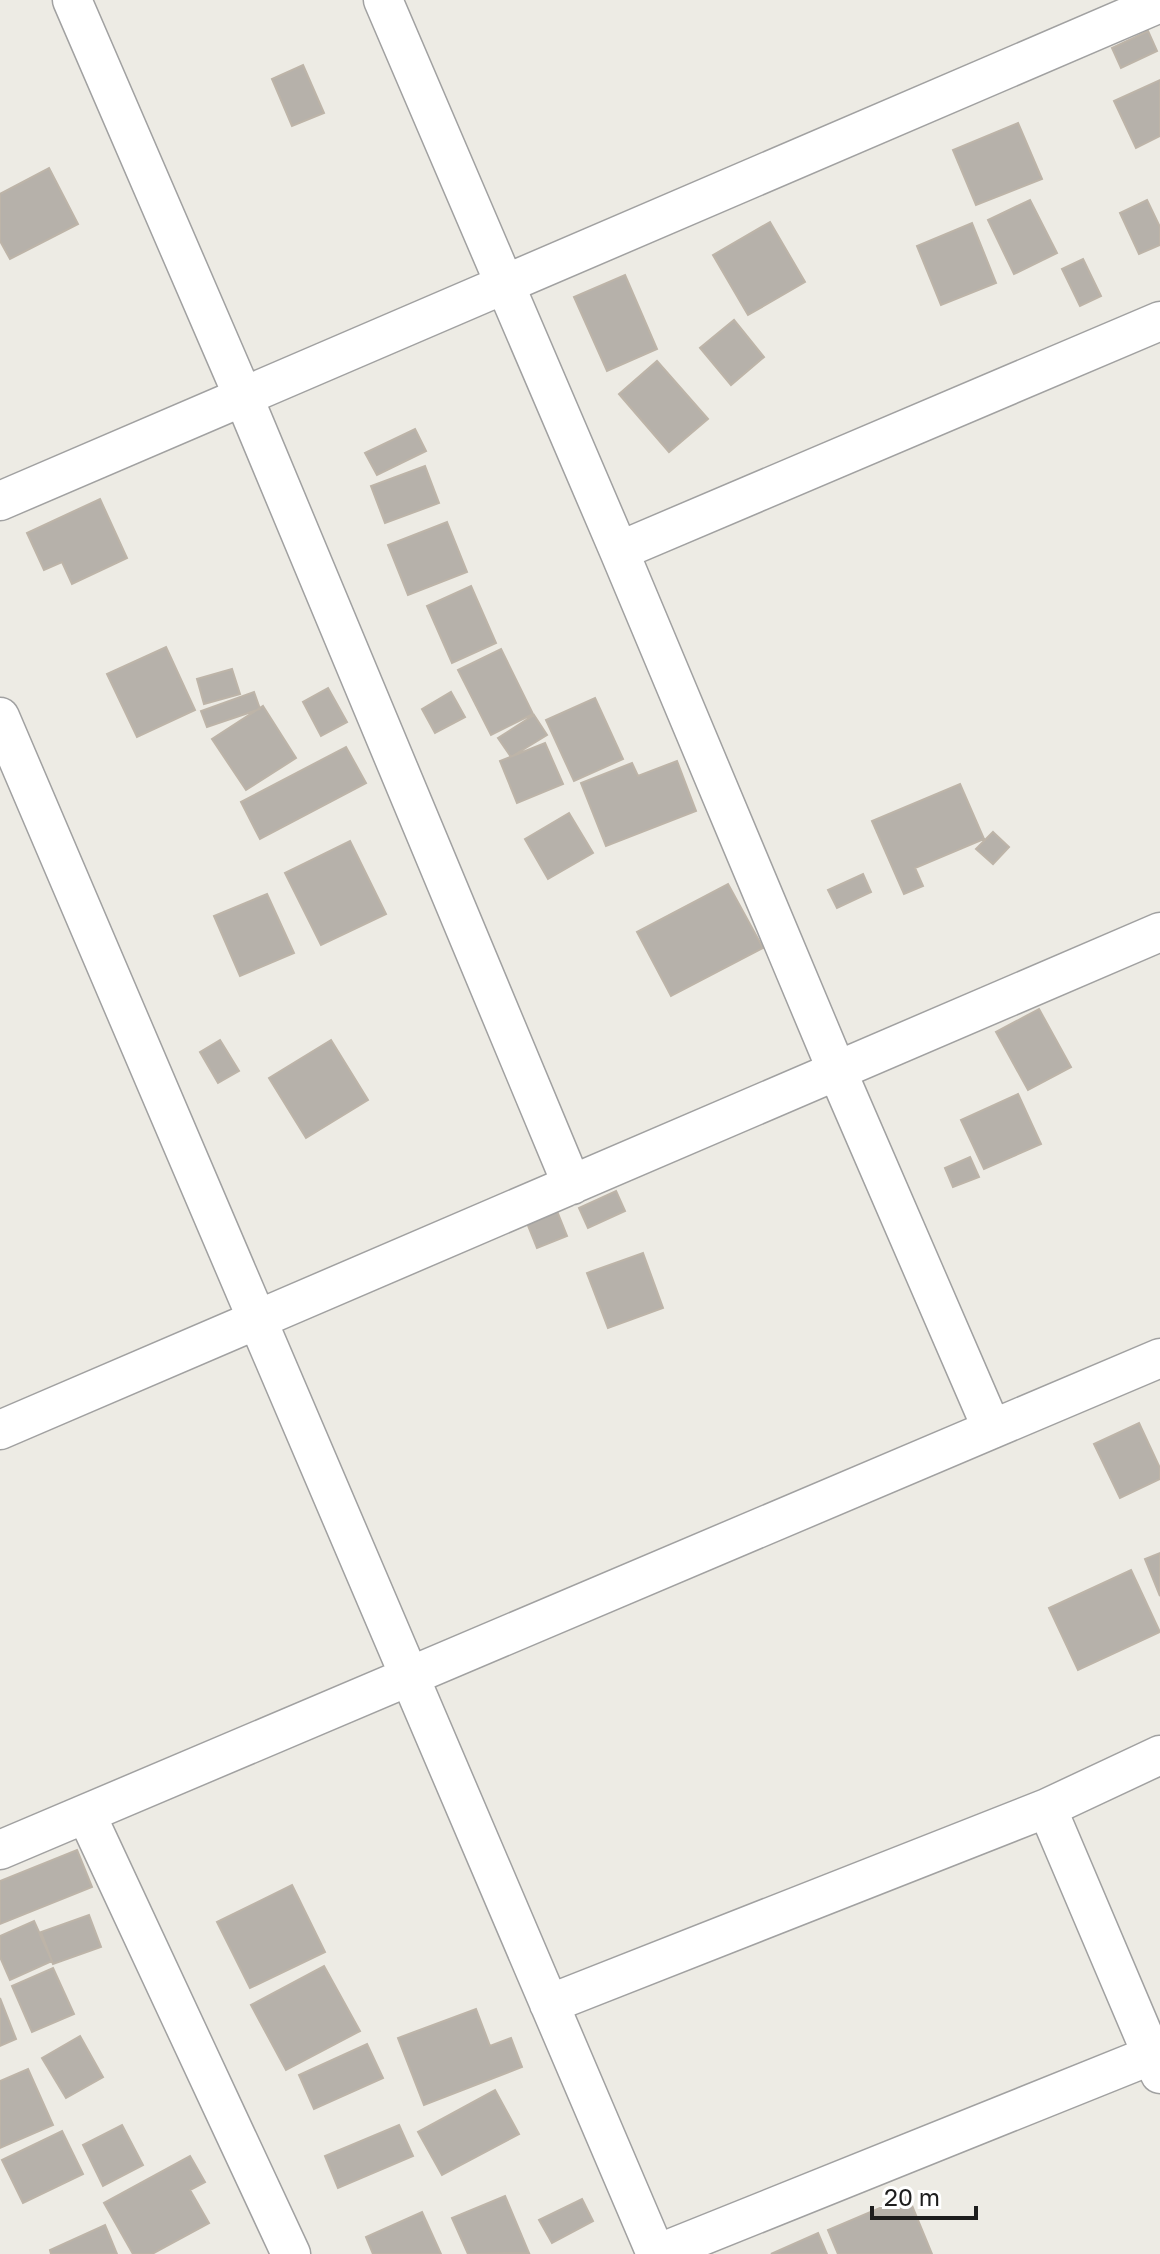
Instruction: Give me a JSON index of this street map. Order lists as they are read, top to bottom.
{
  "scale_bar": "20 m"
}
